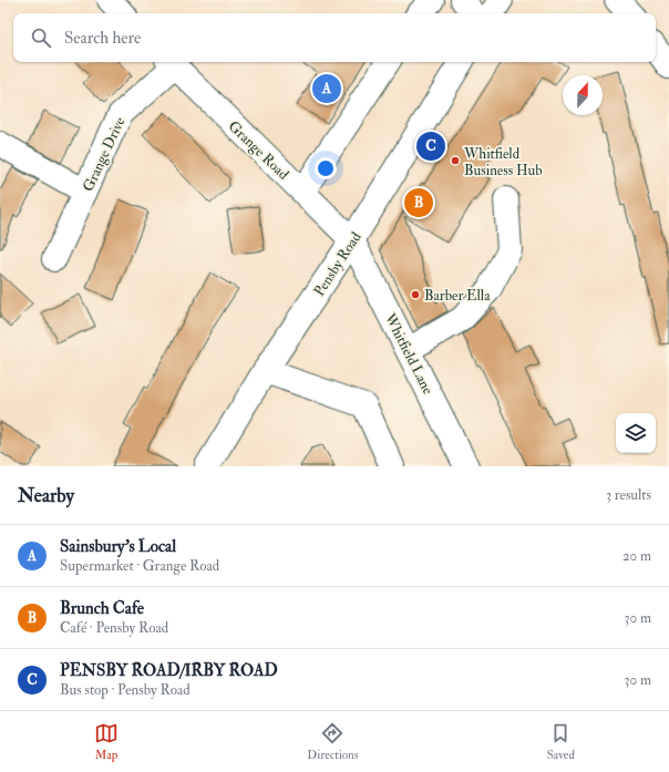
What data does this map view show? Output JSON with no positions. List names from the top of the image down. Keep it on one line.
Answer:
{"streets":{"street":["Grange Road","Grange Drive","Pensby Road","Whitfield Lane"]},"crossings":[["Grange Road","Grange Drive"],["Grange Road","Pensby Road"],["Grange Road","Whitfield Lane"],["Pensby Road","Whitfield Lane"]],"places":["Whitfield Business Hub","Barber Ella"],"north":"top","page":{"search":"Search here","pins":["A","C","B"],"heading":["Nearby","3 results"],"list":[{"mark":"A","name":"Sainsbury's Local","note":"Supermarket · Grange Road","value":"20 m"},{"mark":"B","name":"Brunch Cafe","note":"Café · Pensby Road","value":"30 m"},{"mark":"C","name":"PENSBY ROAD/IRBY ROAD","note":"Bus stop · Pensby Road","value":"30 m"}],"nav":["Map","Directions","Saved"]}}
